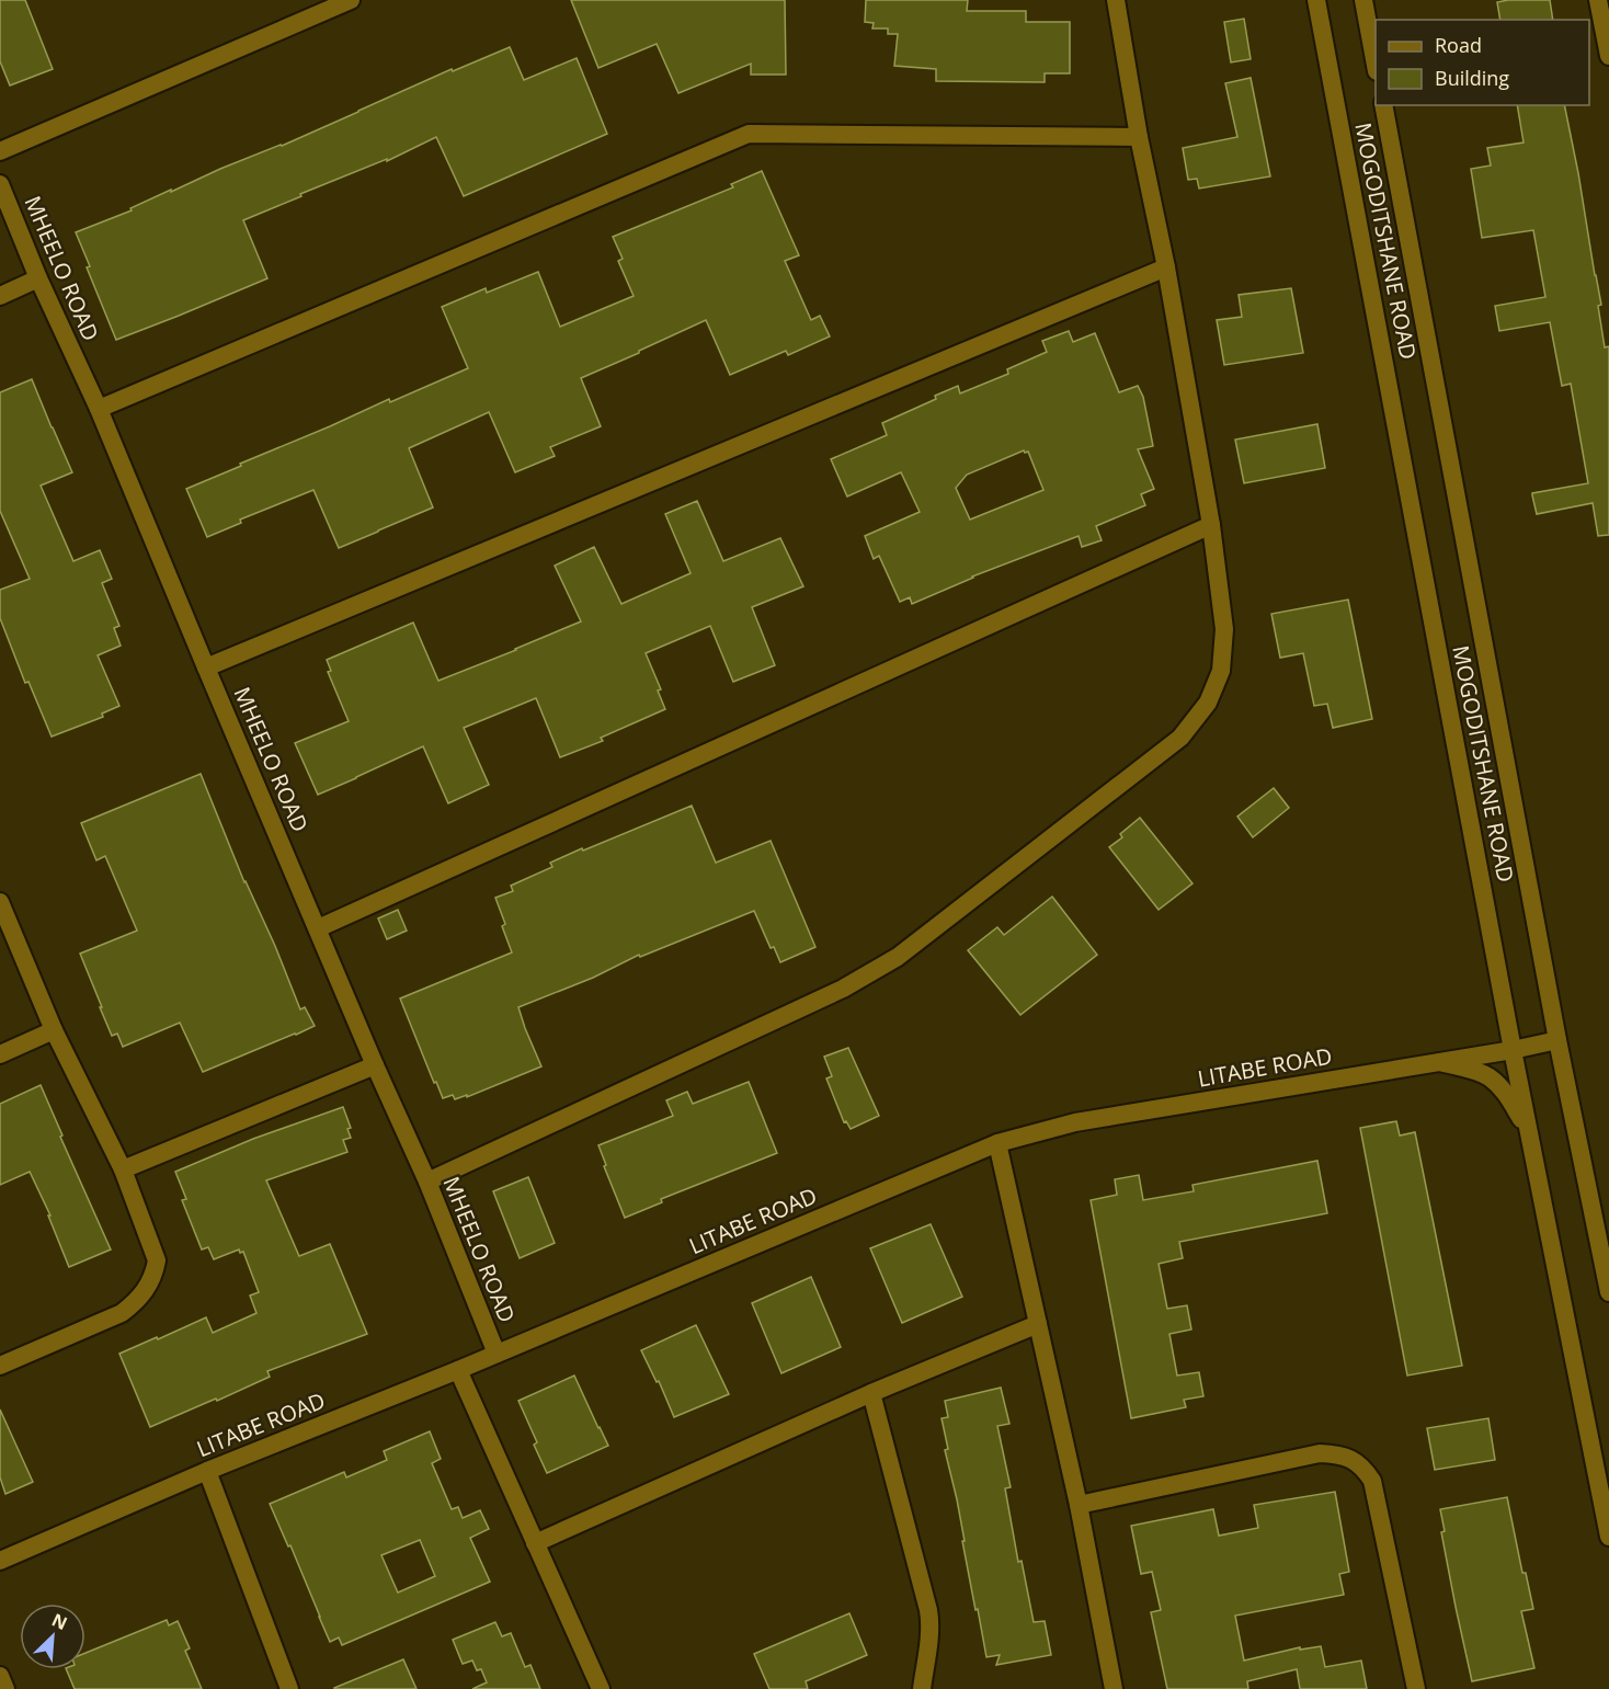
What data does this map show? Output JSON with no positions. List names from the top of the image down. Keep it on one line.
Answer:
{"streets":{"street":["MOGODITSHANE ROAD","MHEELO ROAD","LITABE ROAD"]},"crossings":[["MOGODITSHANE ROAD","LITABE ROAD"],["MHEELO ROAD","LITABE ROAD"]],"legend":["Road","Building"],"north":"top right"}
